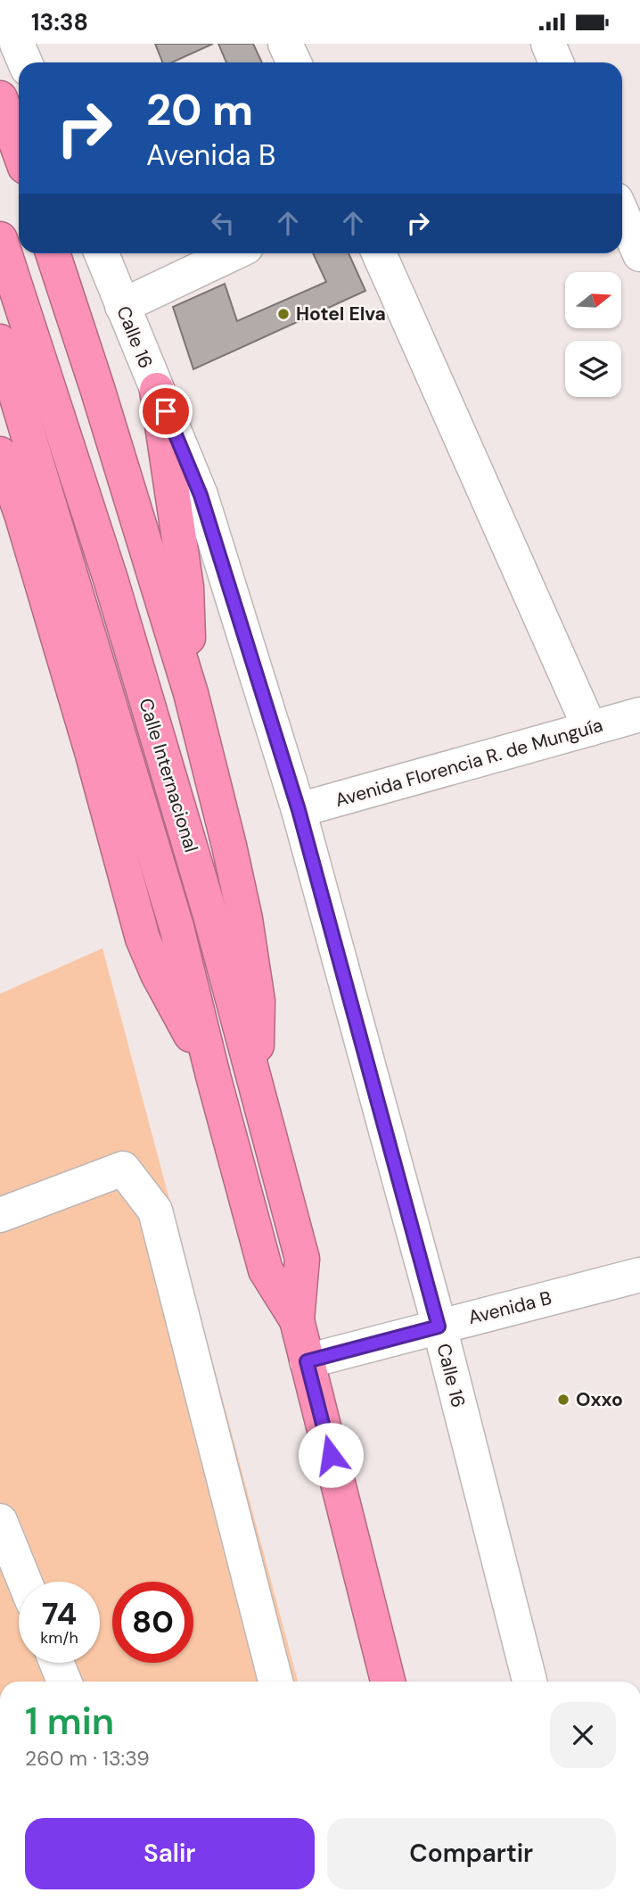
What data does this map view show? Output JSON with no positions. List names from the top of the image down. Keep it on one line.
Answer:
{"streets":{"highway":["Calle Internacional"],"street":["Calle 16","Avenida Florencia R. de Munguía","Avenida B"]},"crossings":[["Calle 16","Avenida Florencia R. de Munguía"],["Calle 16","Avenida B"],["Calle Internacional","Avenida B"]],"places":["Hotel Elva","Oxxo"],"north":"right","page":{"status":"13:38","turn":["20 m","Avenida B"],"speed":"74 km/h","limit":"80","heading":["1 min","260 m · 13:39"],"buttons":["Salir","Compartir"]}}
